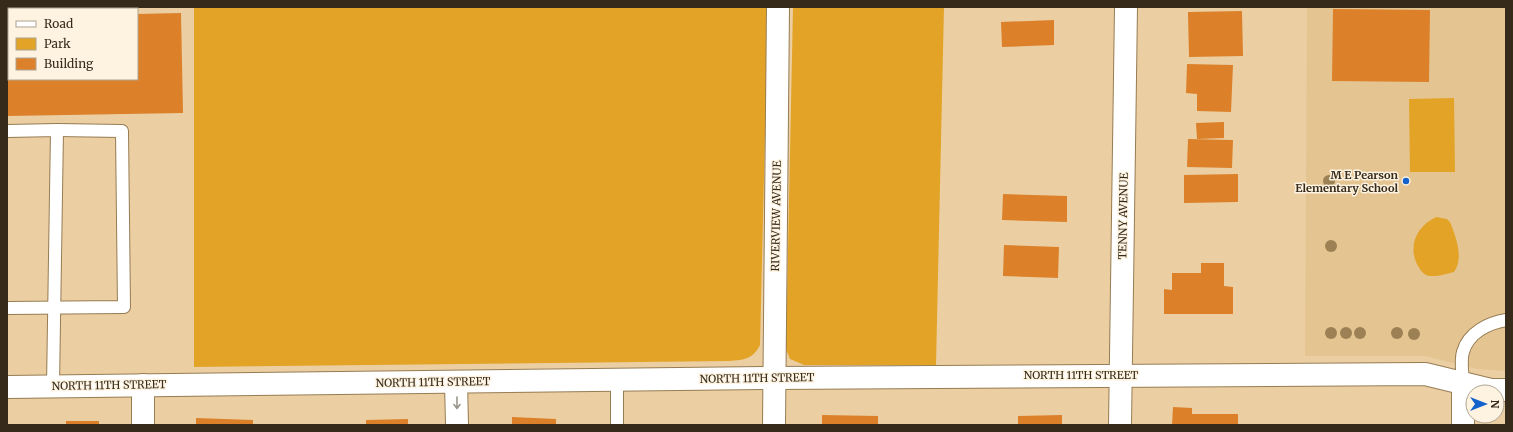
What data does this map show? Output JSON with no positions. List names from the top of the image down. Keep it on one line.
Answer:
{"streets":{"street":["RIVERVIEW AVENUE","TENNY AVENUE","NORTH 11TH STREET"]},"crossings":[["RIVERVIEW AVENUE","NORTH 11TH STREET"],["TENNY AVENUE","NORTH 11TH STREET"]],"places":["M E Pearson Elementary School"],"legend":["Road","Park","Building"],"north":"right"}
